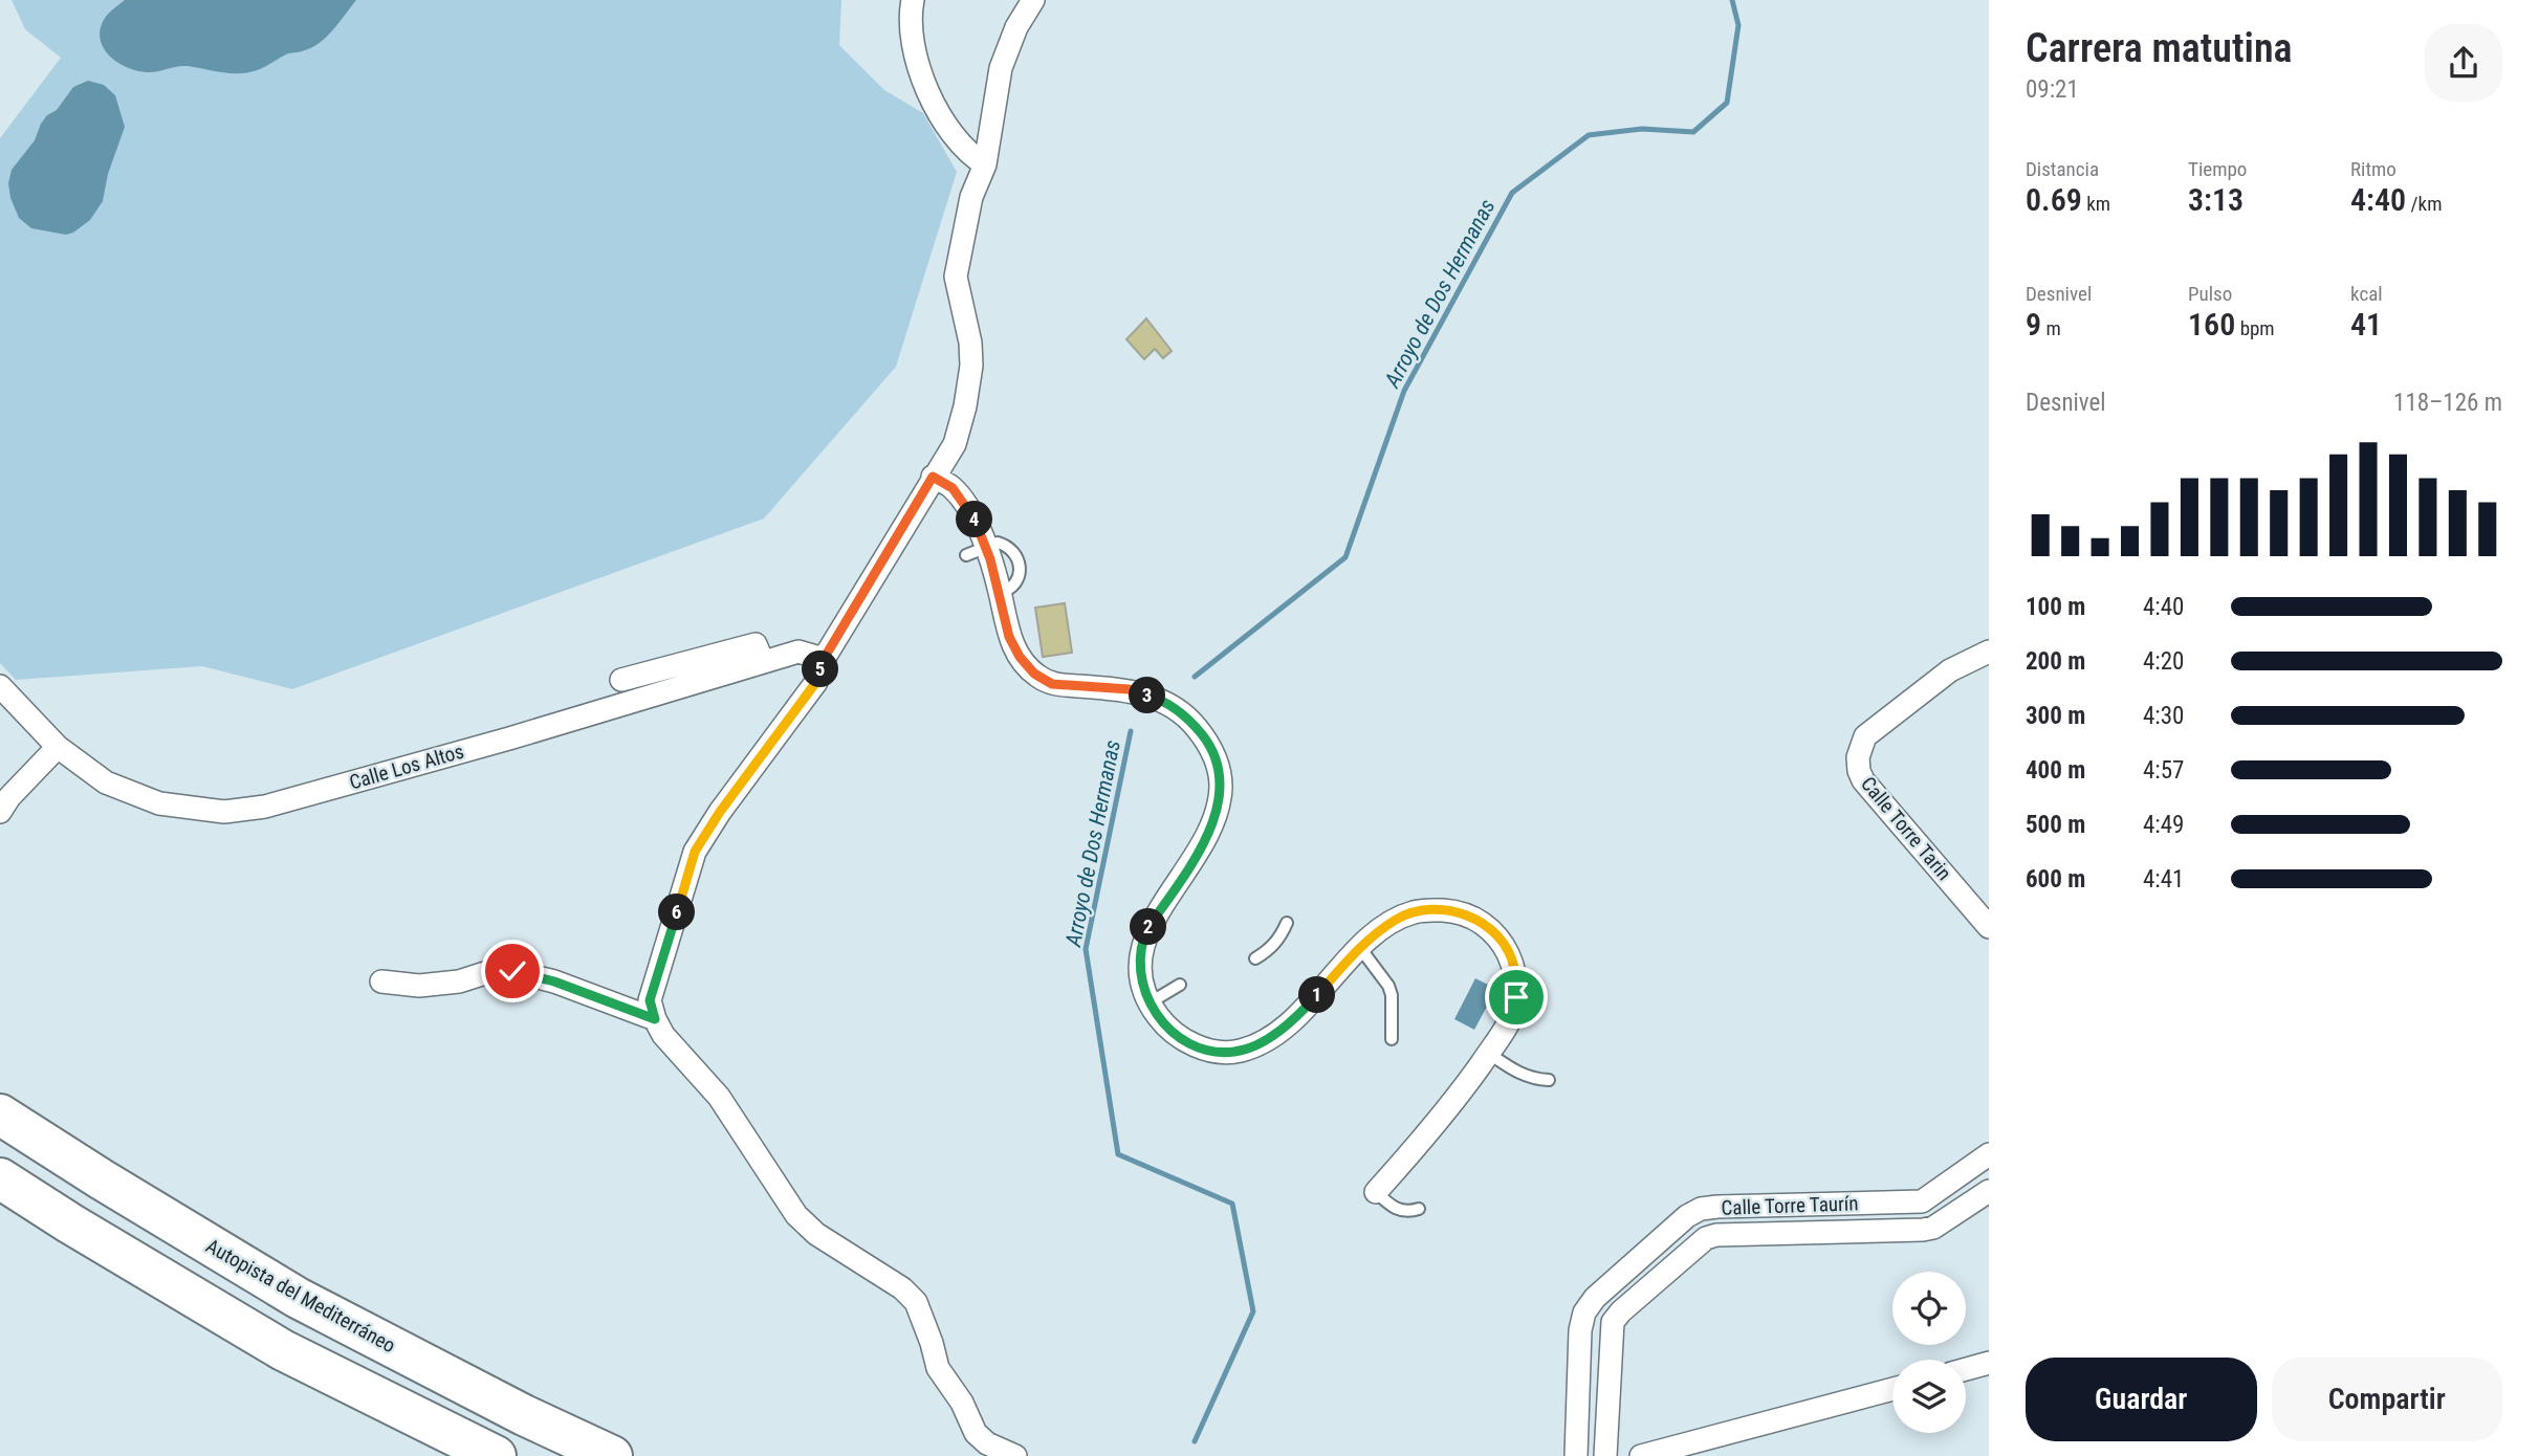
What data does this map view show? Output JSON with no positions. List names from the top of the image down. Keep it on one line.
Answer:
{"streets":{"highway":["Autopista del Mediterráneo"],"street":["Calle Los Altos","Calle Torre Tarin","Calle Torre Taurín"]},"water":["Arroyo de Dos Hermanas"],"page":{"heading":["Carrera matutina","09:21"],"stats":[["Distancia","0.69 km"],["Tiempo","3:13"],["Ritmo","4:40 /km"],["Desnivel","9 m"],["Pulso","160 bpm"],["kcal","41"]],"chart":["Desnivel","118–126 m"],"pins":["4","5","3","6","2","1"],"list":[{"name":"100 m","note":"4:40"},{"name":"200 m","note":"4:20"},{"name":"300 m","note":"4:30"},{"name":"400 m","note":"4:57"},{"name":"500 m","note":"4:49"},{"name":"600 m","note":"4:41"}],"buttons":["Guardar","Compartir"]}}
